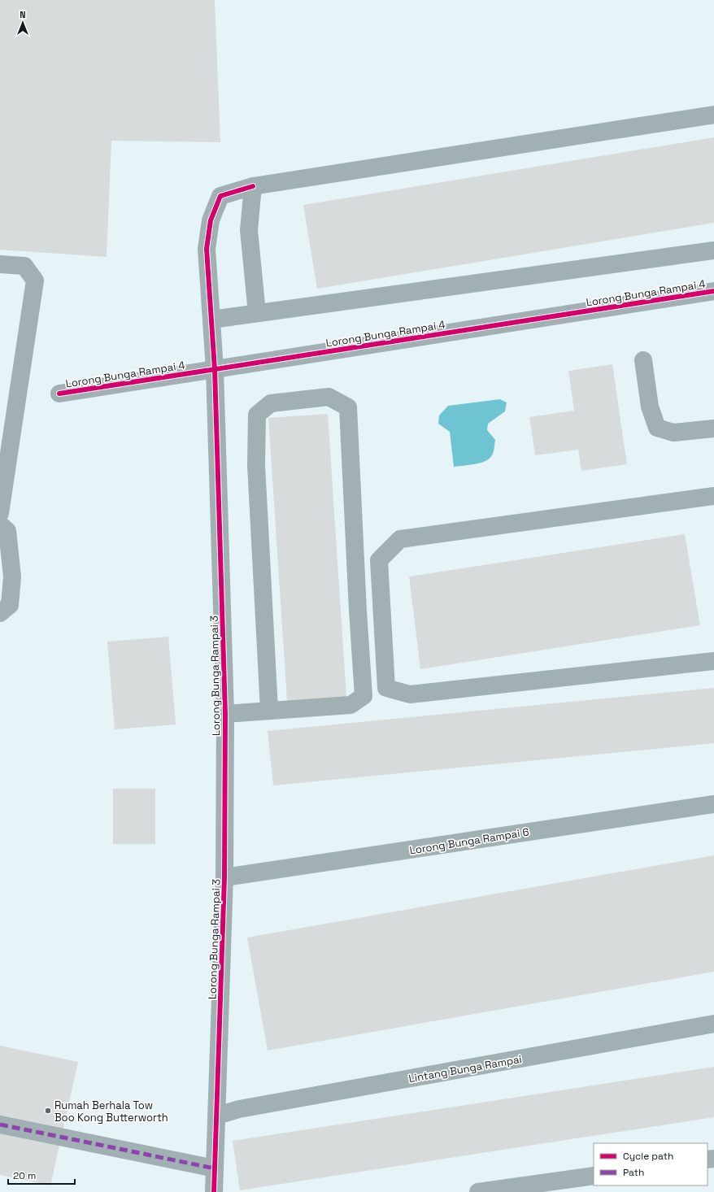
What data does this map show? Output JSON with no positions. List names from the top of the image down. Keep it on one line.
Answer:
{"streets":{"street":["Lorong Bunga Rampai 4","Lorong Bunga Rampai 3","Lorong Bunga Rampai 6","Lintang Bunga Rampai"]},"crossings":[["Lorong Bunga Rampai 4","Lorong Bunga Rampai 3"],["Lorong Bunga Rampai 3","Lorong Bunga Rampai 6"],["Lorong Bunga Rampai 3","Lintang Bunga Rampai"]],"places":["Rumah Berhala Tow Boo Kong Butterworth"],"legend":["Cycle path","Path"],"scale_bar":"20 m","north":"top"}
